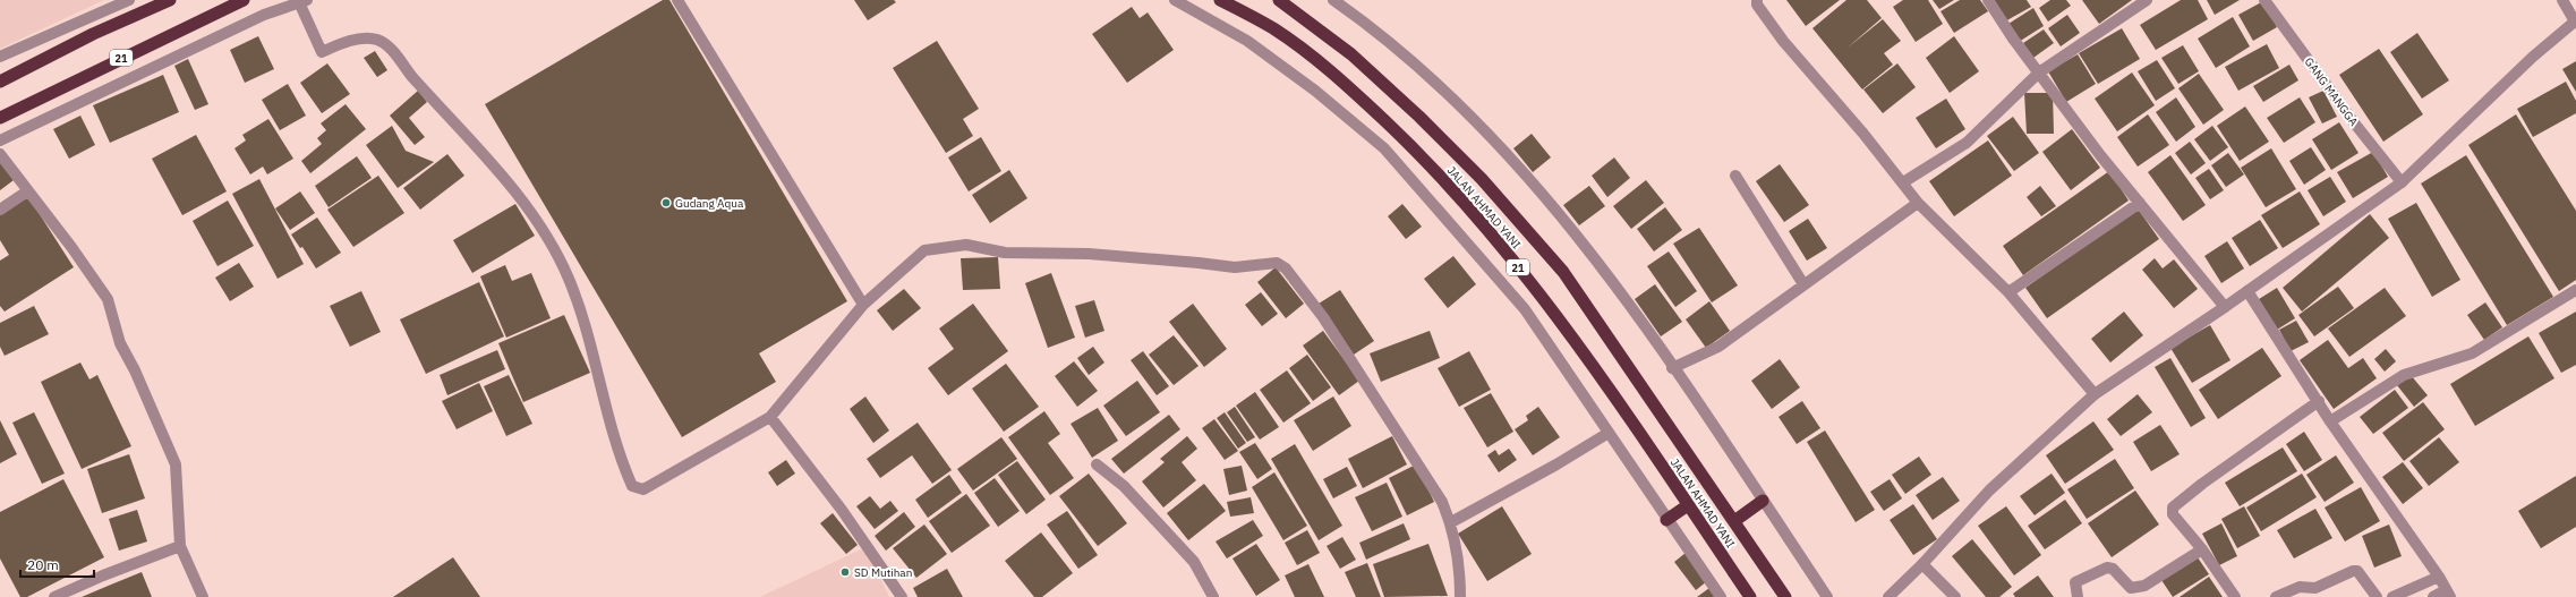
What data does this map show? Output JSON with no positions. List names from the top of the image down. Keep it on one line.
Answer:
{"streets":{"highway":["21","JALAN AHMAD YANI"],"street":["GANG MANGGA"]},"places":["Gudang Aqua","SD Mutihan"],"scale_bar":"20 m"}
